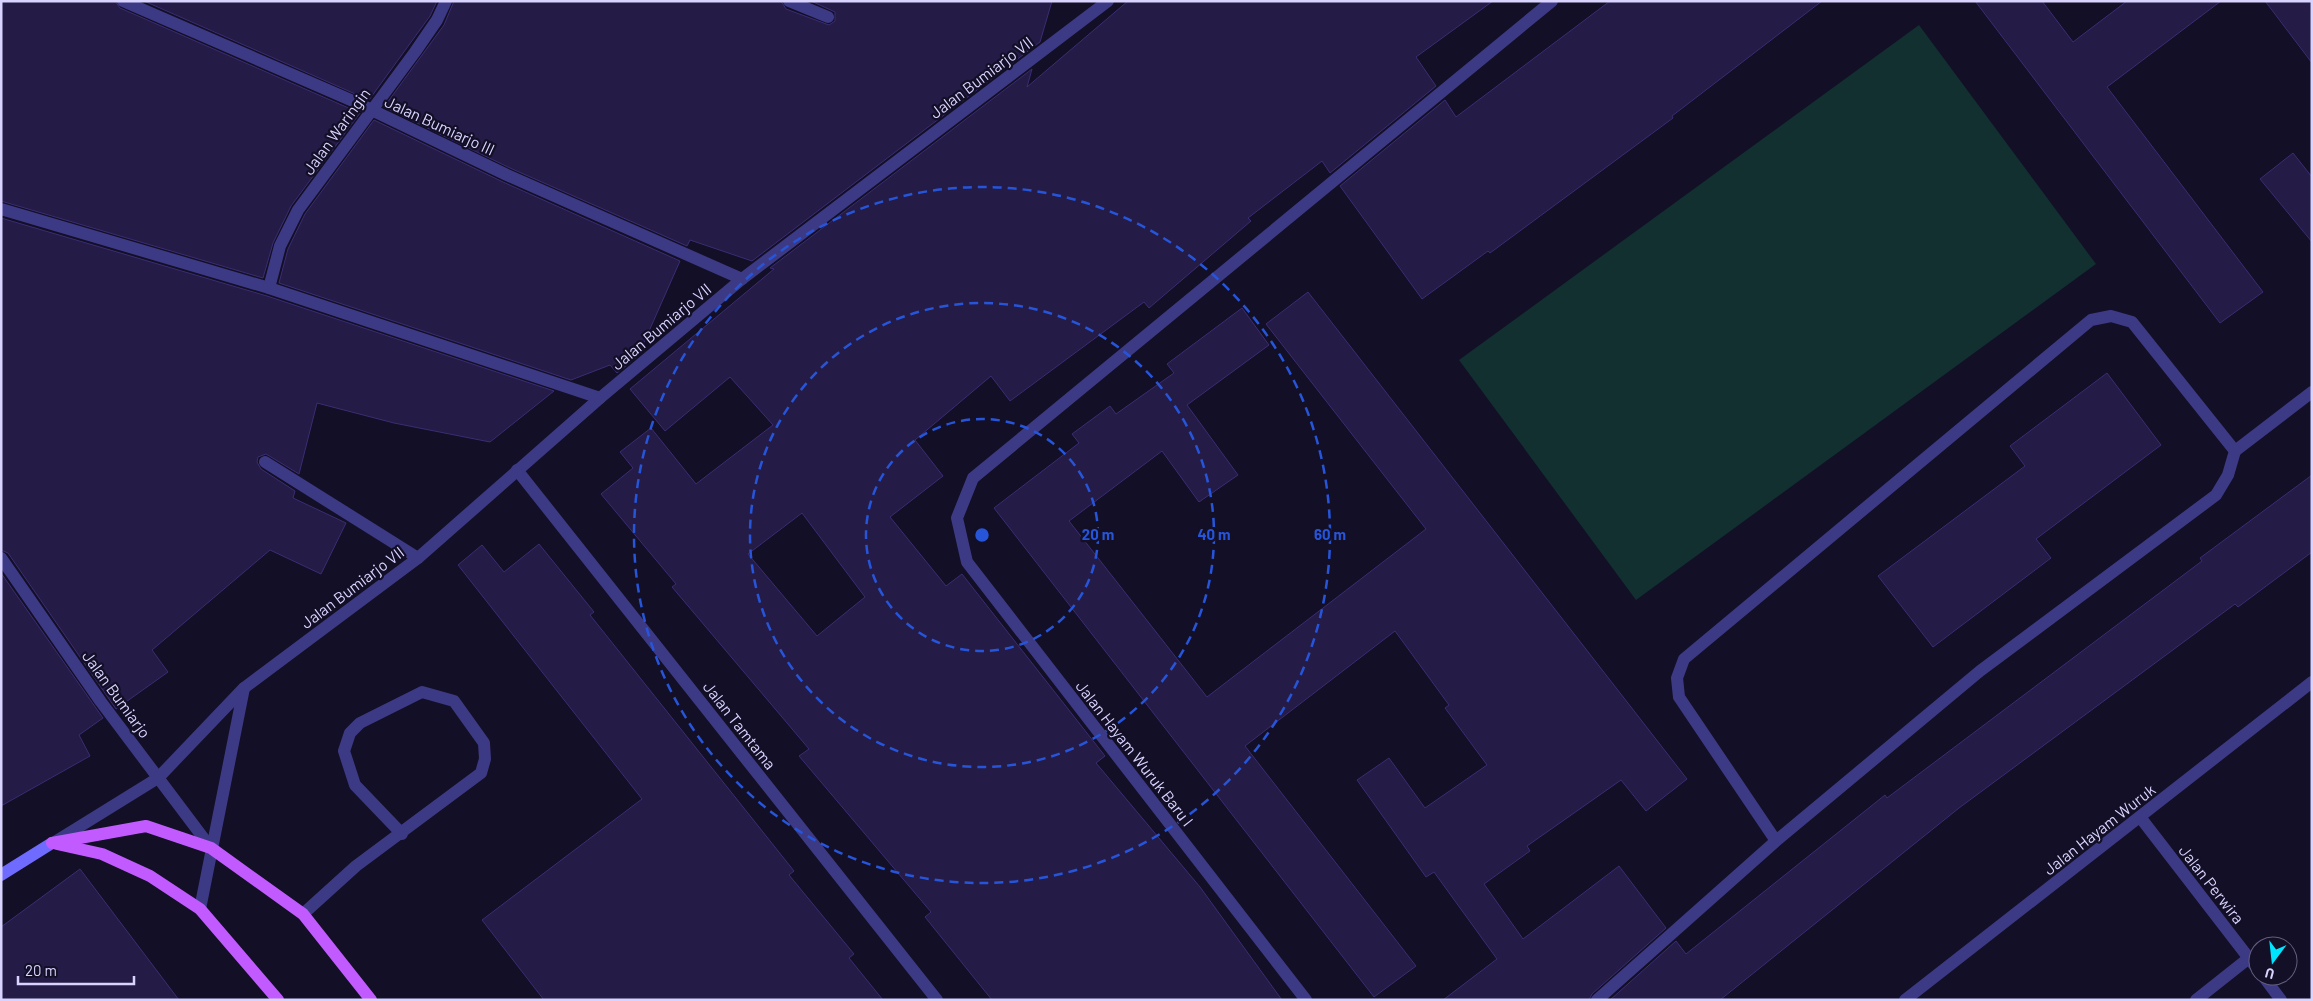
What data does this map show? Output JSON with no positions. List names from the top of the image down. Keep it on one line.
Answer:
{"streets":{"street":["Jalan Bumiarjo VII","Jalan Bumiarjo III","Jalan Waringin","Jalan Bumiarjo","Jalan Tamtama","Jalan Hayam Wuruk Baru I","Jalan Hayam Wuruk","Jalan Perwira"]},"crossings":[["Jalan Bumiarjo VII","Jalan Bumiarjo III"],["Jalan Bumiarjo VII","Jalan Bumiarjo"],["Jalan Bumiarjo VII","Jalan Tamtama"],["Jalan Bumiarjo III","Jalan Waringin"],["Jalan Hayam Wuruk","Jalan Perwira"]],"scale_bar":"20 m","north":"bottom","rings":["20 m","40 m","60 m"]}
